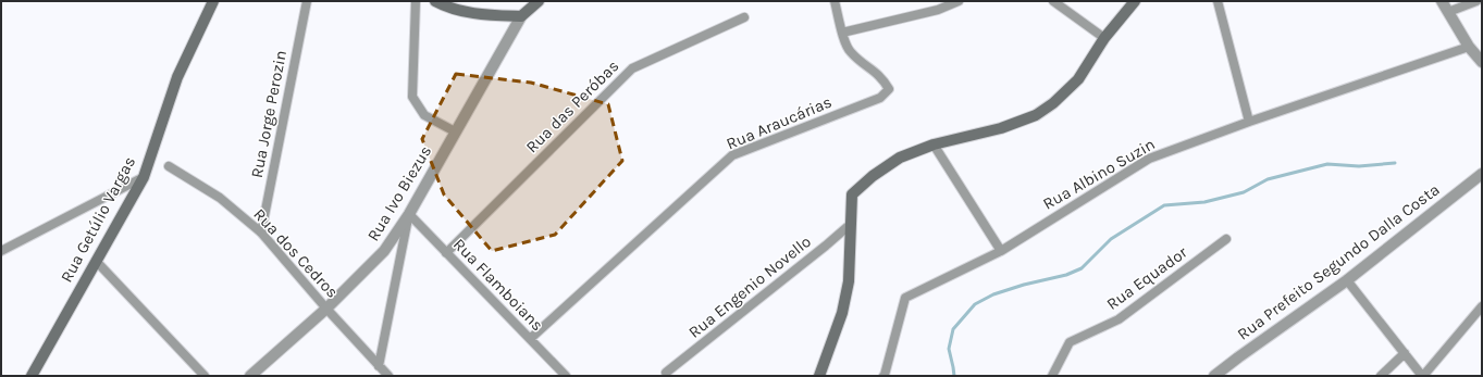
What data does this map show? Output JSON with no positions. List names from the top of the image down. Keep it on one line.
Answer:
{"streets":{"main road":["Rua Getúlio Vargas"],"street":["Rua das Peróbas","Rua Jorge Perozin","Rua Araucárias","Rua Albino Suzin","Rua Ivo Biezus","Rua dos Cedros","Rua Prefeito Segundo Dalla Costa","Rua Equador","Rua Flamboians","Rua Engenio Novello"]},"crossings":[["Rua das Peróbas","Rua Flamboians"],["Rua Jorge Perozin","Rua dos Cedros"],["Rua Araucárias","Rua Flamboians"],["Rua Ivo Biezus","Rua dos Cedros"],["Rua Ivo Biezus","Rua Flamboians"]]}
